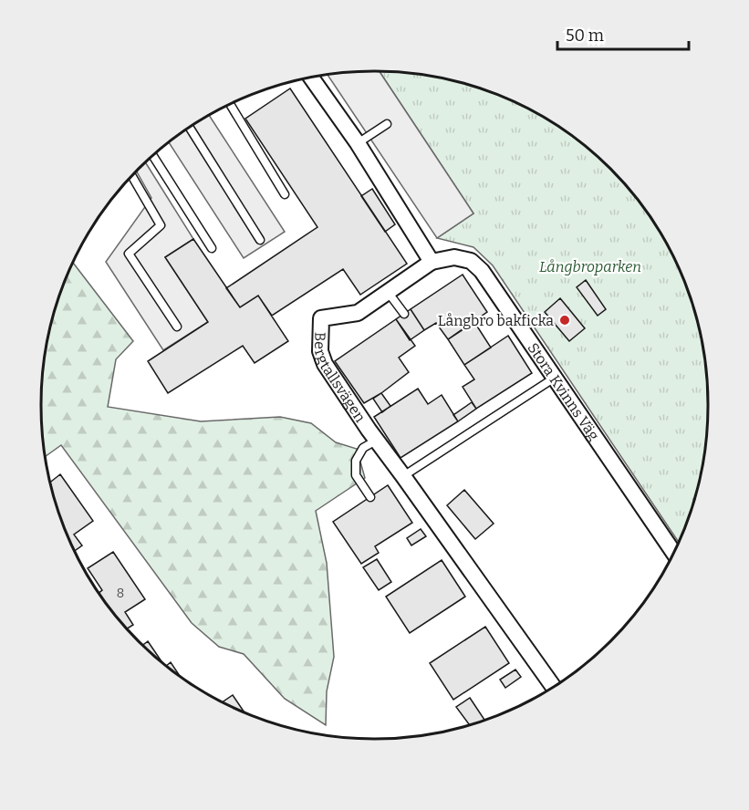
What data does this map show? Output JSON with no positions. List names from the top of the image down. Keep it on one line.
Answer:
{"streets":{"street":["Bergtallsvägen","Stora Kvinns Väg"]},"crossings":[["Bergtallsvägen","Stora Kvinns Väg"]],"parks":["Långbroparken"],"places":["Långbro bakficka"],"house_numbers":["8"],"scale_bar":"50 m"}
